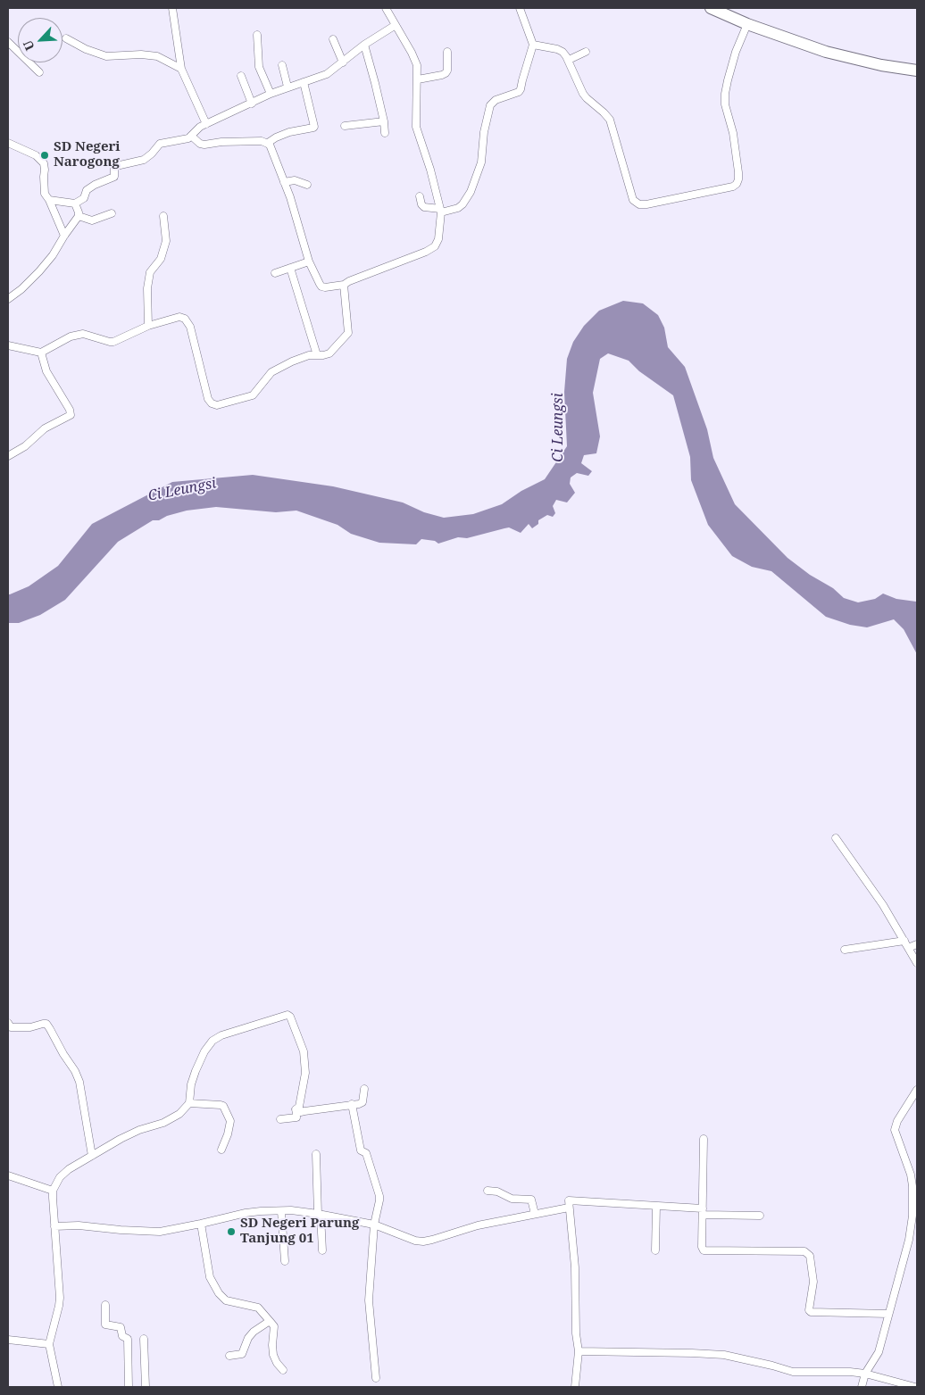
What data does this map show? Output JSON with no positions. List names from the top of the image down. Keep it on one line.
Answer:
{"water":["Ci Leungsi"],"places":["SD Negeri Narogong","SD Negeri Parung Tanjung 01"],"north":"bottom left"}
